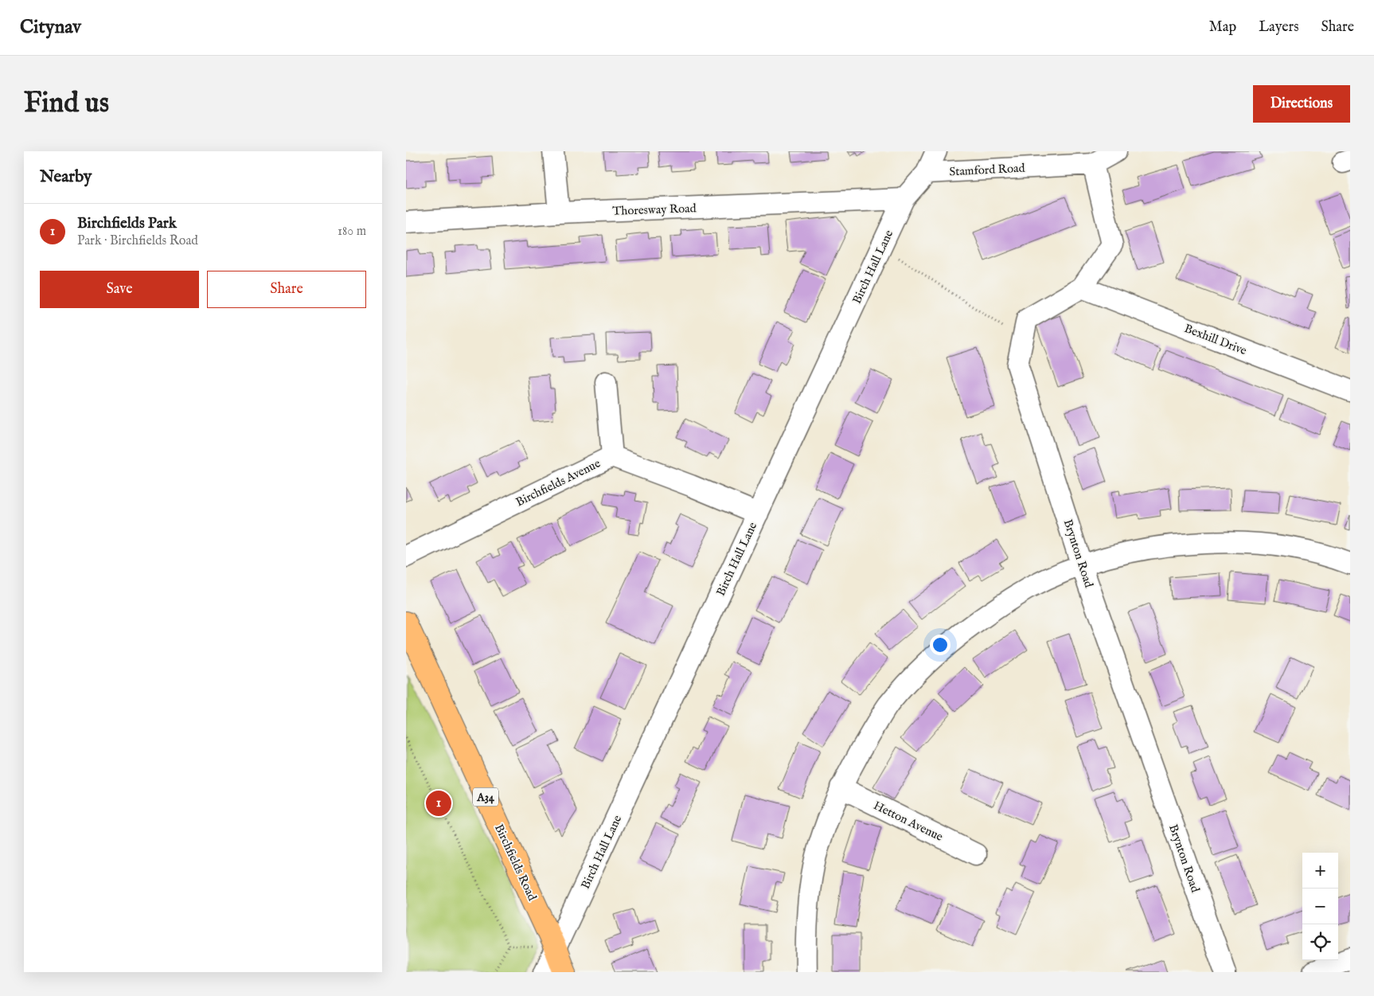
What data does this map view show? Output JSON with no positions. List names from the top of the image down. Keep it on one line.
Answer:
{"streets":{"highway":["A34","Birchfields Road"],"street":["Stamford Road","Thoresway Road","Birch Hall Lane","Bexhill Drive","Birchfields Avenue","Brynton Road","Hetton Avenue"]},"crossings":[["Stamford Road","Birch Hall Lane"],["Stamford Road","Brynton Road"],["Thoresway Road","Birch Hall Lane"],["Birch Hall Lane","Birchfields Avenue"],["Birch Hall Lane","Birchfields Road"],["Bexhill Drive","Brynton Road"]],"page":{"header":"Citynav","nav":["Map","Layers","Share"],"buttons":["Directions",["Save","Share"]],"title":"Find us","heading":"Nearby","list":[{"mark":"1","name":"Birchfields Park","note":"Park · Birchfields Road","value":"180 m"}],"pins":"1","map_buttons":["+","−"]}}
